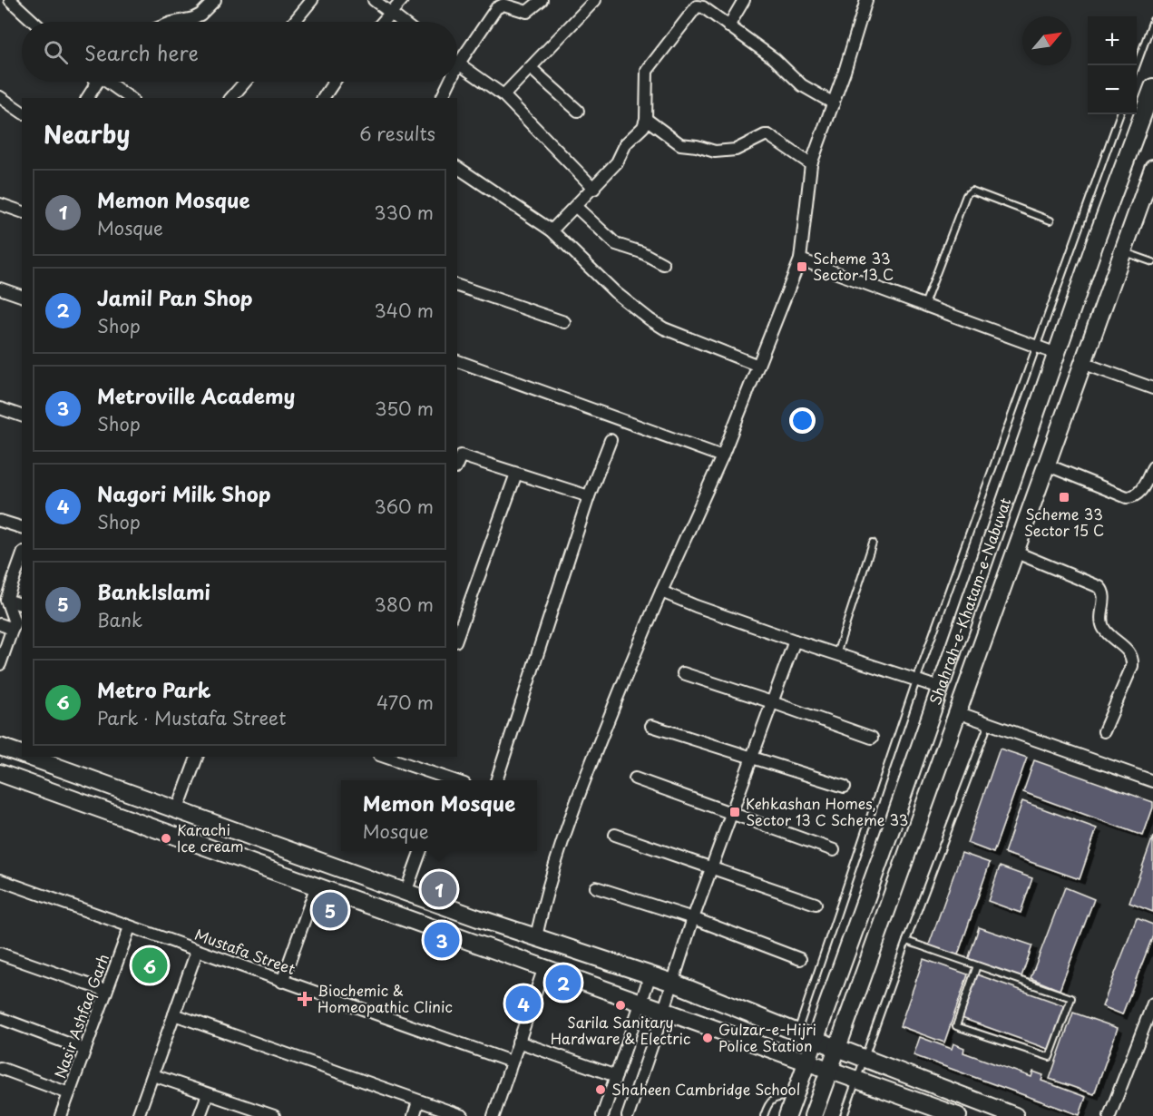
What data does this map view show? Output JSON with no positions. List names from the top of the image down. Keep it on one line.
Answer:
{"streets":{"street":["Shahrah-e-Khatam-e-Nabuvat","Mustafa Street","Nasir Ashfaq Garh"]},"crossings":[["Mustafa Street","Nasir Ashfaq Garh"]],"places":{"transit":["Scheme 33 Sector 13 C","Scheme 33 Sector 15 C","Kehkashan Homes, Sector 13 C Scheme 33"],"other":["Karachi Ice cream","Sarila Sanitary Hardware & Electric","Gulzar-e-Hijri Police Station","Shaheen Cambridge School"],"health":["Biochemic & Homeopathic Clinic"]},"north":"top right","page":{"map_buttons":["+","−"],"search":"Search here","heading":["Nearby","6 results"],"list":[{"mark":"1","name":"Memon Mosque","note":"Mosque","value":"330 m"},{"mark":"2","name":"Jamil Pan Shop","note":"Shop","value":"340 m"},{"mark":"3","name":"Metroville Academy","note":"Shop","value":"350 m"},{"mark":"4","name":"Nagori Milk Shop","note":"Shop","value":"360 m"},{"mark":"5","name":"BankIslami","note":"Bank","value":"380 m"},{"mark":"6","name":"Metro Park","note":"Park · Mustafa Street","value":"470 m"}],"popup":["Memon Mosque","Mosque"],"pins":["1","5","3","6","2","4"]}}
